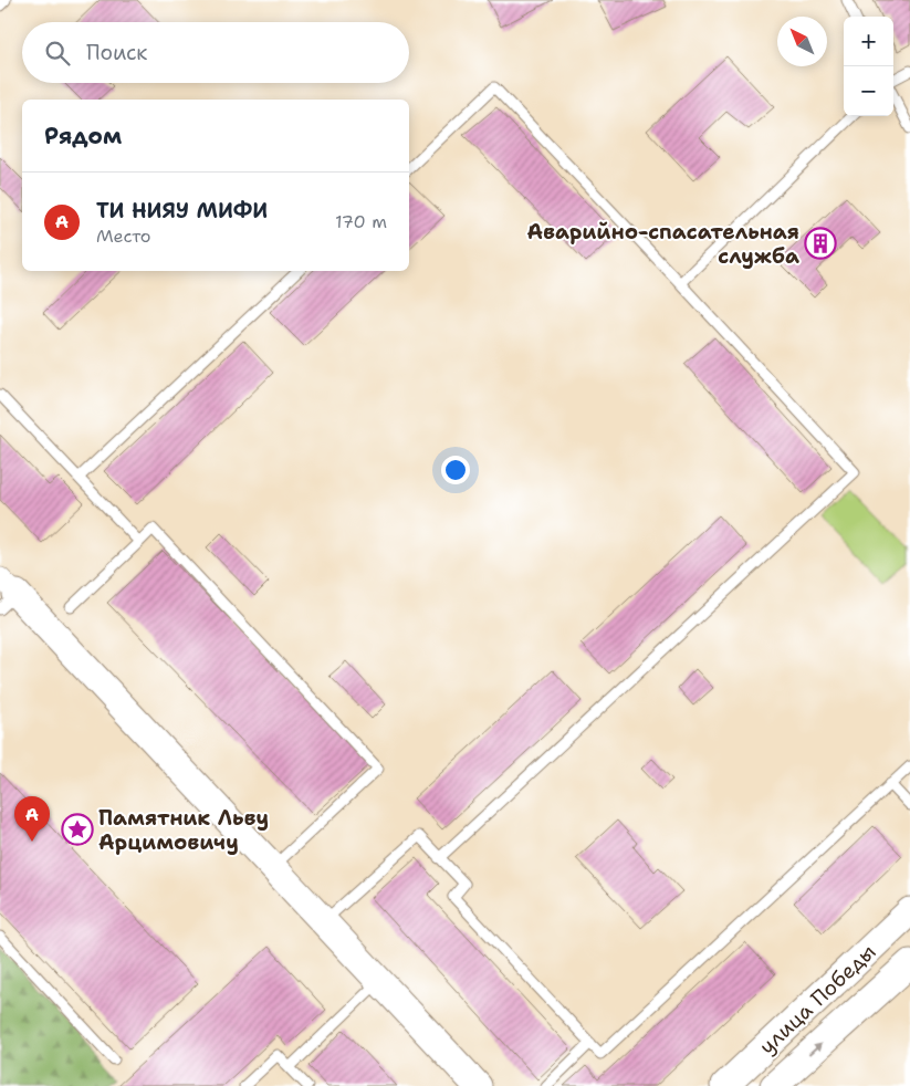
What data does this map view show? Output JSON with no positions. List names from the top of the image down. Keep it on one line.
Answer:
{"streets":{"street":["улица Победы"]},"places":{"building":["Аварийно-спасательная служба"],"place":["Памятник Льву Арцимовичу"]},"north":"top left","page":{"map_buttons":["+","−"],"search":"Поиск","heading":"Рядом","list":[{"mark":"A","name":"ТИ НИЯУ МИФИ","note":"Место","value":"170 m"}],"pins":"A"}}
